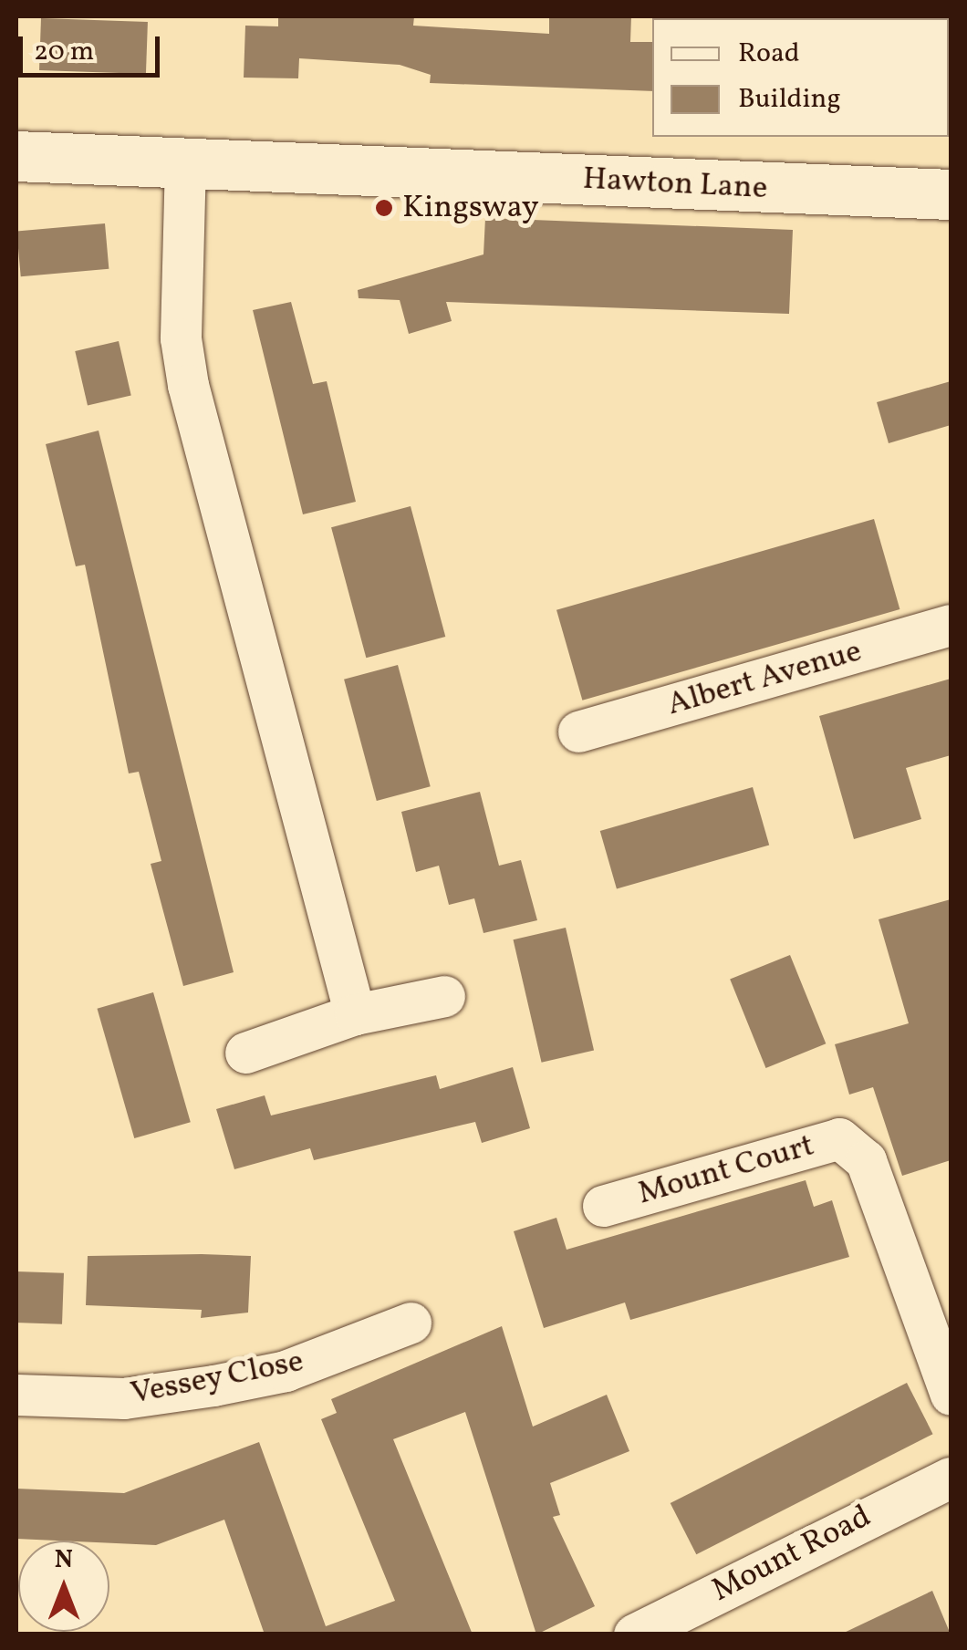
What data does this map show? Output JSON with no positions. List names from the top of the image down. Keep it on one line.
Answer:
{"streets":{"street":["Hawton Lane","Albert Avenue","Mount Court","Vessey Close","Mount Road"]},"places":["Kingsway"],"legend":["Road","Building"],"scale_bar":"20 m","north":"top"}
